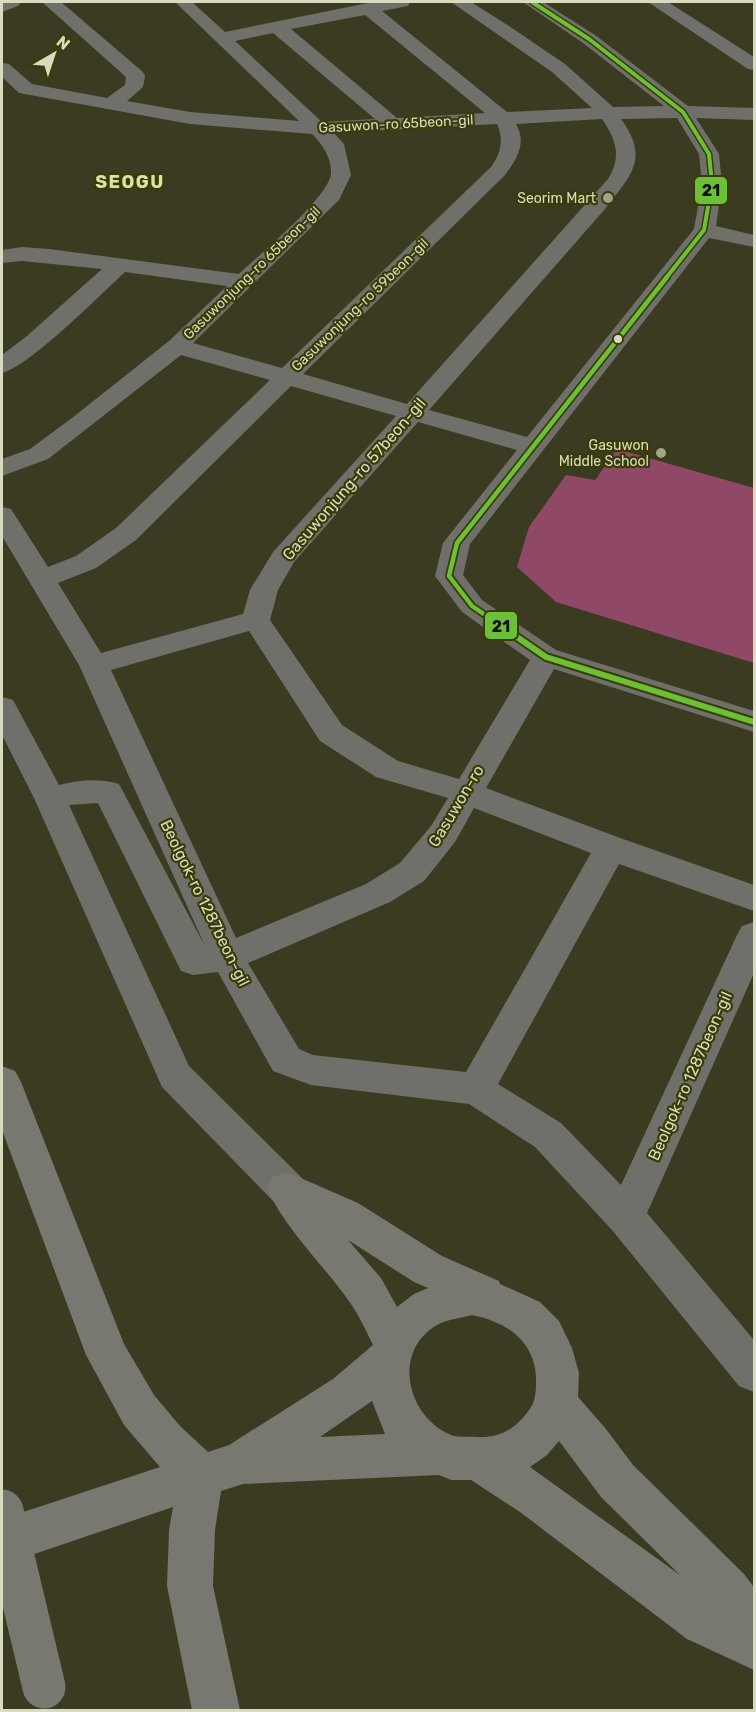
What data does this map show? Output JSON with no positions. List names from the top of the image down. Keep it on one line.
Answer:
{"streets":{"street":["Gasuwon-ro 65beon-gil","Gasuwonjung-ro 65beon-gil","Gasuwonjung-ro 59beon-gil","Gasuwonjung-ro 57beon-gil","Gasuwon-ro","Beolgok-ro 1287beon-gil"]},"crossings":[["Gasuwon-ro 65beon-gil","Gasuwonjung-ro 65beon-gil"],["Gasuwon-ro 65beon-gil","Gasuwonjung-ro 59beon-gil"],["Gasuwon-ro 65beon-gil","Gasuwonjung-ro 57beon-gil"],["Gasuwonjung-ro 59beon-gil","Beolgok-ro 1287beon-gil"],["Gasuwon-ro","Beolgok-ro 1287beon-gil"]],"districts":["SEOGU"],"places":["Seorim Mart","Gasuwon Middle School"],"lines":["transit line 21"],"north":"top right"}
